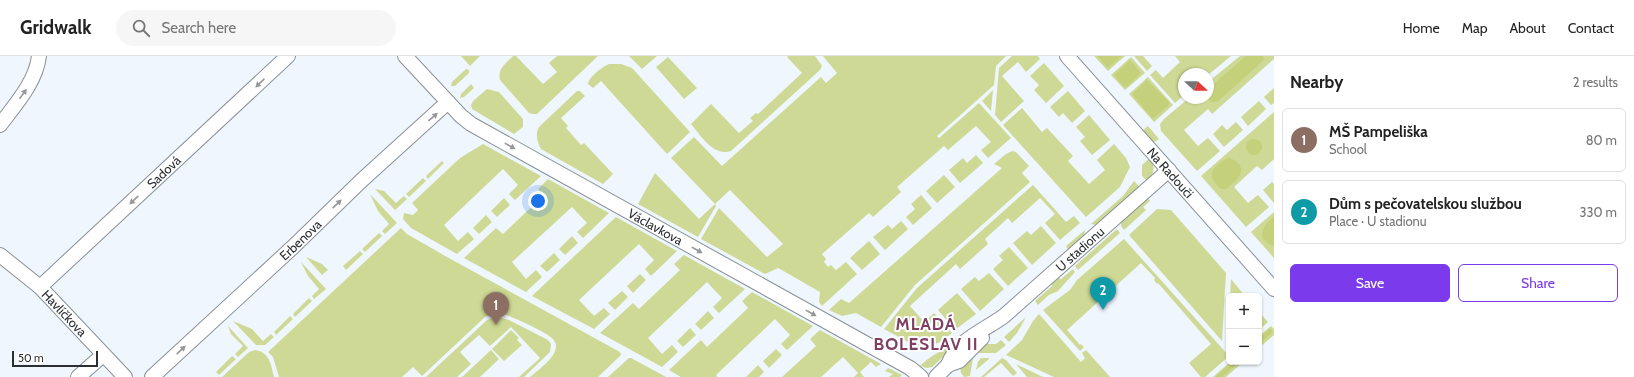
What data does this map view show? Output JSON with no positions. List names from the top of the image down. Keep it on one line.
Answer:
{"streets":{"street":["Sadová","Na Radouči","Václavkova","Erbenova","U stadionu","Havlíčkova"]},"crossings":[["Sadová","Havlíčkova"],["Na Radouči","U stadionu"],["Václavkova","Erbenova"]],"one_way":["Sadová","Václavkova","Erbenova"],"districts":["MLADÁ BOLESLAV II"],"scale_bar":"50 m","north":"right","page":{"header":"Gridwalk","search":"Search here","nav":["Home","Map","About","Contact"],"heading":["Nearby","2 results"],"list":[{"mark":"1","name":"MŠ Pampeliška","note":"School","value":"80 m"},{"mark":"2","name":"Dům s pečovatelskou službou","note":"Place · U stadionu","value":"330 m"}],"buttons":["Save","Share"],"pins":["2","1"],"map_buttons":["+","−"],"scale":"50 m"}}
